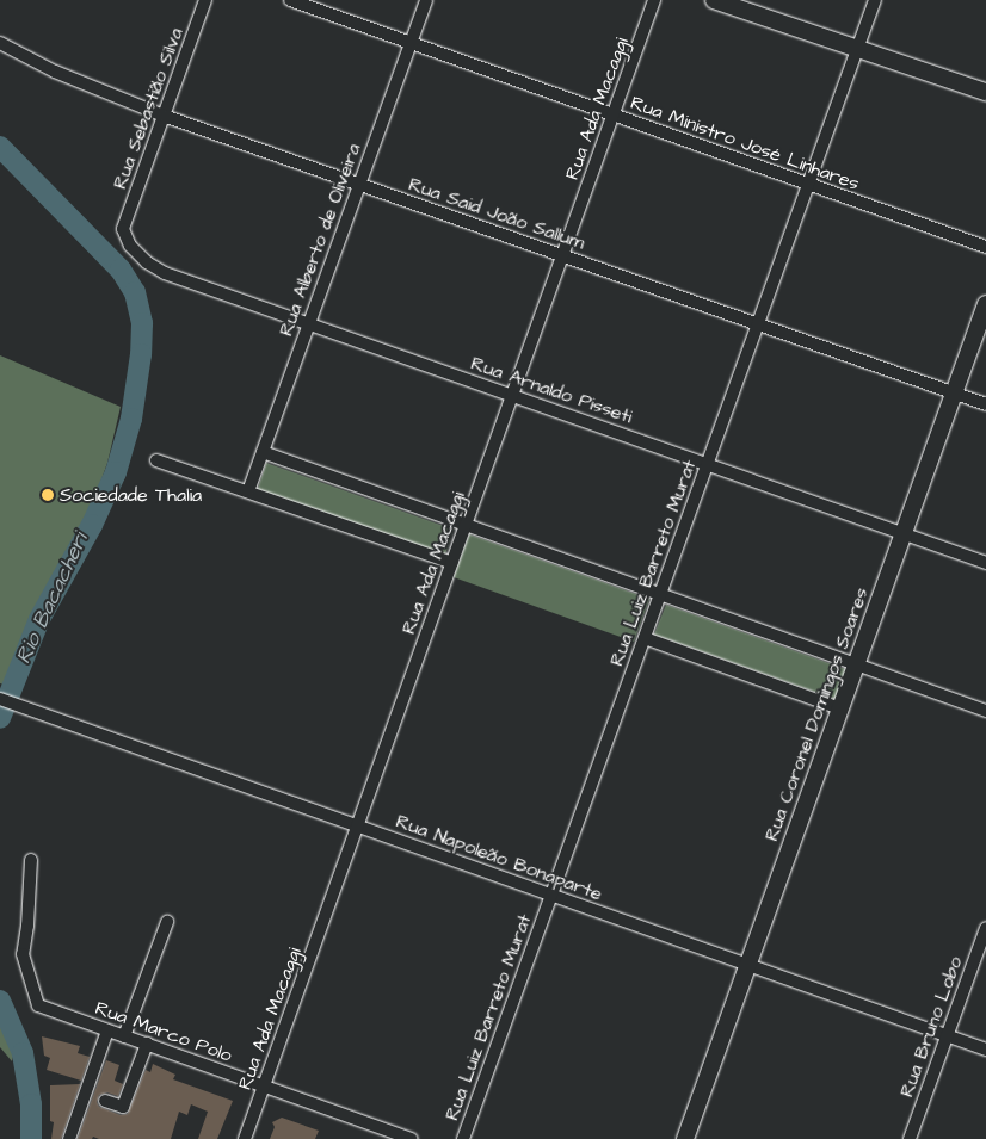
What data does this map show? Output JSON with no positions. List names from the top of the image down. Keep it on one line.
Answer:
{"streets":{"street":["Rua Sebastião Silva","Rua Ada Macaggi","Rua Ministro José Linhares","Rua Said João Sallum","Rua Alberto de Oliveira","Rua Arnaldo Pisseti","Rua Luiz Barreto Murat","Rua Coronel Domingos Soares","Rua Napoleão Bonaparte","Rua Bruno Lobo","Rua Marco Polo"]},"crossings":[["Rua Sebastião Silva","Rua Said João Sallum"],["Rua Sebastião Silva","Rua Arnaldo Pisseti"],["Rua Ada Macaggi","Rua Ministro José Linhares"],["Rua Ada Macaggi","Rua Said João Sallum"],["Rua Ada Macaggi","Rua Arnaldo Pisseti"],["Rua Ada Macaggi","Rua Napoleão Bonaparte"],["Rua Ada Macaggi","Rua Marco Polo"],["Rua Ministro José Linhares","Rua Alberto de Oliveira"],["Rua Ministro José Linhares","Rua Luiz Barreto Murat"],["Rua Said João Sallum","Rua Alberto de Oliveira"],["Rua Said João Sallum","Rua Luiz Barreto Murat"],["Rua Said João Sallum","Rua Coronel Domingos Soares"],["Rua Alberto de Oliveira","Rua Arnaldo Pisseti"],["Rua Arnaldo Pisseti","Rua Luiz Barreto Murat"],["Rua Arnaldo Pisseti","Rua Coronel Domingos Soares"],["Rua Luiz Barreto Murat","Rua Napoleão Bonaparte"],["Rua Coronel Domingos Soares","Rua Napoleão Bonaparte"],["Rua Napoleão Bonaparte","Rua Bruno Lobo"]],"water":["Rio Bacacheri"],"places":["Sociedade Thalia"]}
